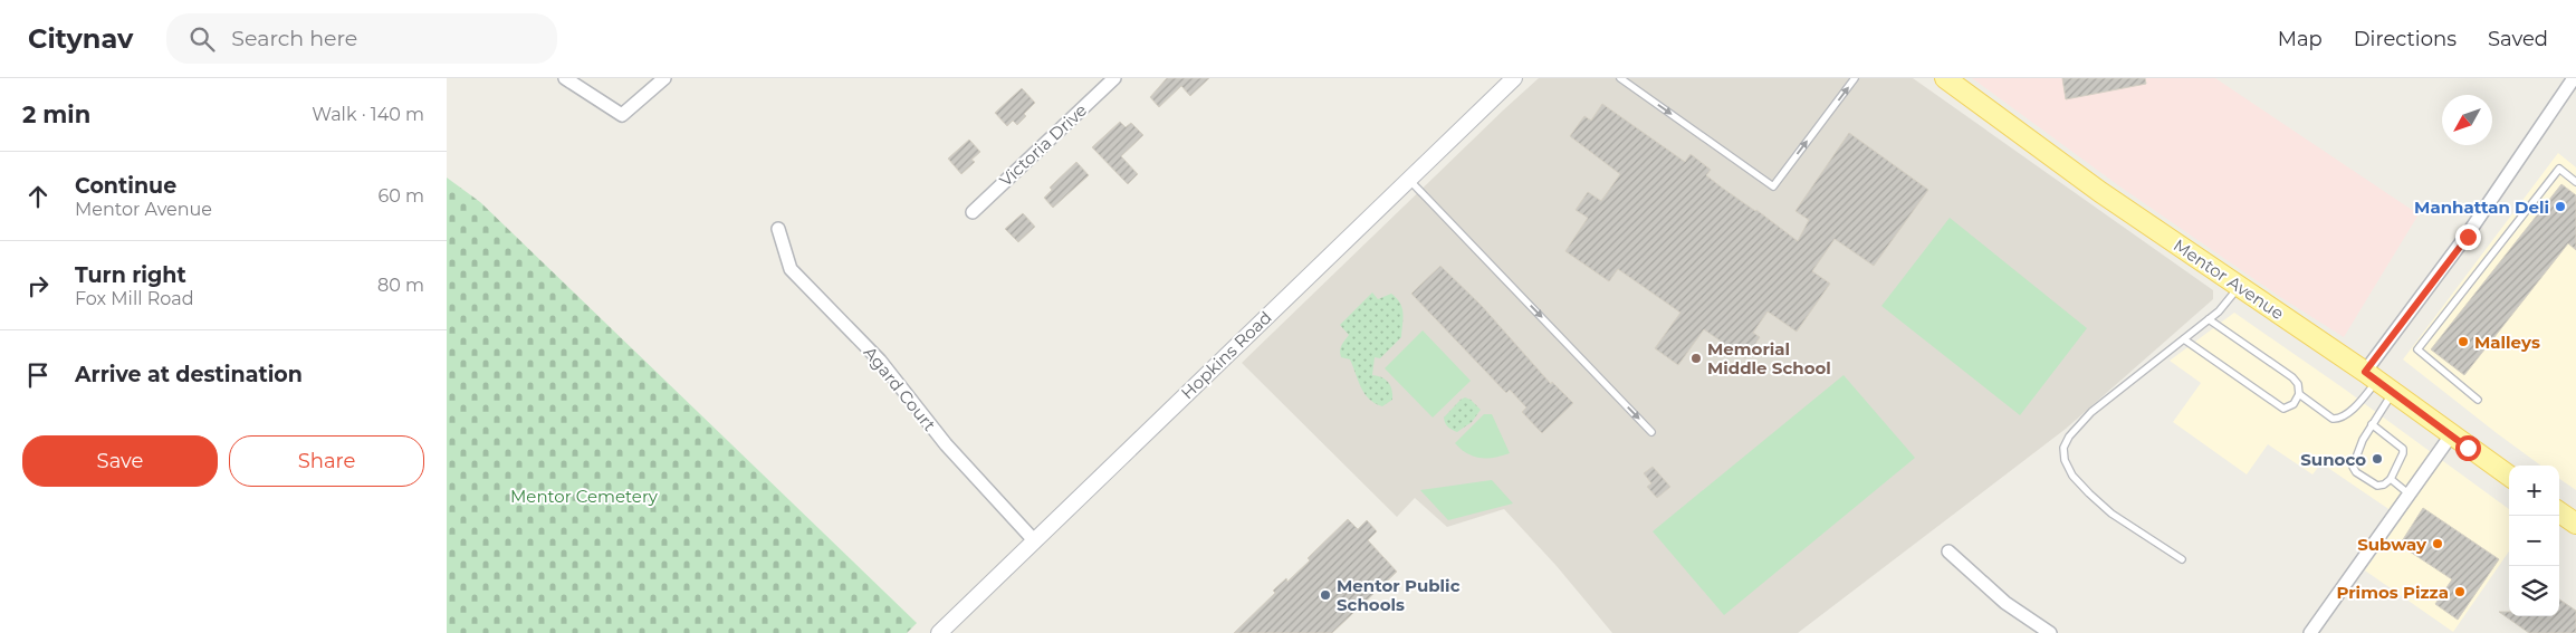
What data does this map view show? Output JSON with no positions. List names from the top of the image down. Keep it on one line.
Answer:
{"streets":{"main road":["Mentor Avenue"],"street":["Victoria Drive","Hopkins Road","Agard Court"]},"crossings":[["Hopkins Road","Agard Court"]],"parks":["Mentor Cemetery"],"places":["Manhattan Deli","Malleys","Memorial Middle School","Sunoco","Subway","Primos Pizza","Mentor Public Schools"],"north":"bottom left","page":{"header":"Citynav","search":"Search here","nav":["Map","Directions","Saved"],"heading":["2 min","Walk · 140 m"],"list":[["Continue","Mentor Avenue","60 m"],["Turn right","Fox Mill Road","80 m"],"Arrive at destination"],"buttons":["Save","Share"],"map_buttons":["+","−"]}}
